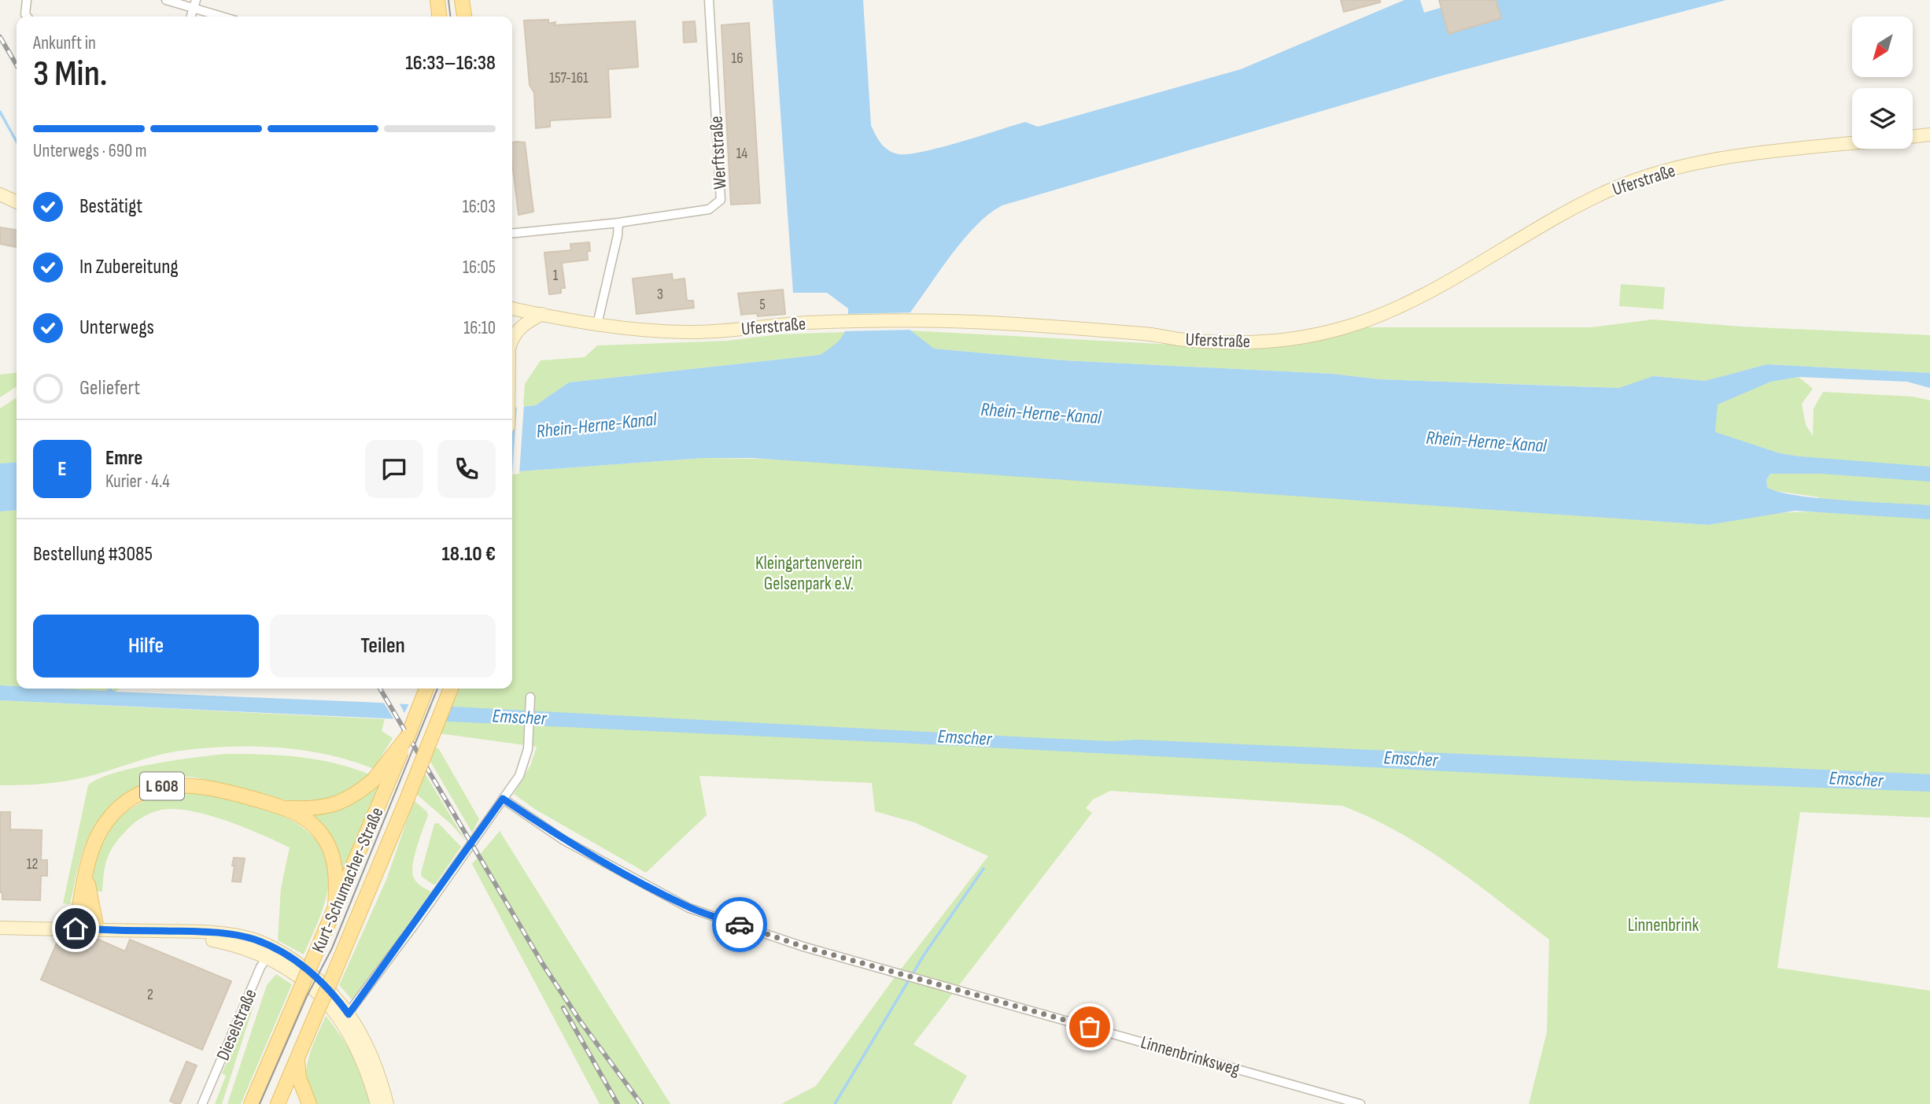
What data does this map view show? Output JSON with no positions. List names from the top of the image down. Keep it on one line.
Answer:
{"streets":{"main road":["Uferstraße","L 608","Kurt-Schumacher-Straße"],"street":["Werftstraße","Dieselstraße","Linnenbrinksweg"]},"crossings":[["L 608","Kurt-Schumacher-Straße"]],"water":["Rhein-Herne-Kanal","Emscher"],"parks":["Kleingartenverein Gelsenpark e.V.","Linnenbrink"],"house_numbers":["16","157-161","14","1","3","5","12","2"],"north":"bottom left","page":{"heading":["3 Min.","Ankunft in","16:33–16:38"],"panel":["Emre","Kurier · 4.4","Bestellung #3085","18.10 €"],"bar":"Unterwegs · 690 m","list":[["Bestätigt","16:03"],["In Zubereitung","16:05"],["Unterwegs","16:10"],"Geliefert"],"round":"E","buttons":["Hilfe","Teilen"]}}
